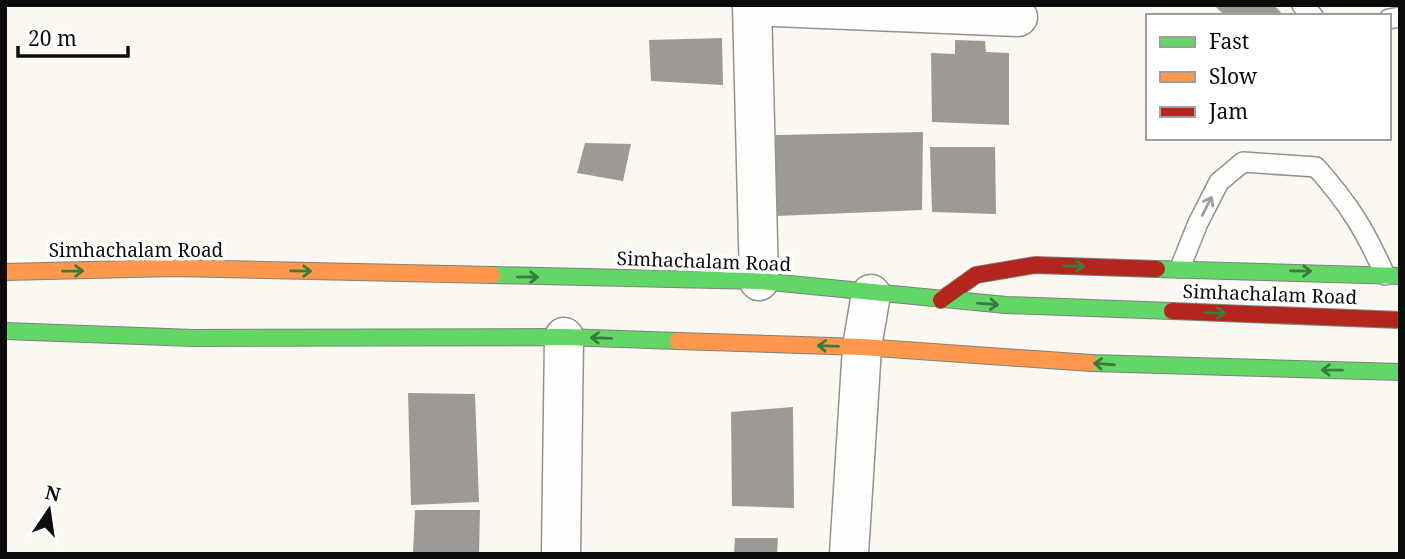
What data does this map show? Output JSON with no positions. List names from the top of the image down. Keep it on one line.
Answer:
{"streets":{"main road":["Simhachalam Road"]},"legend":["Fast","Slow","Jam"],"scale_bar":"20 m","north":"top"}
